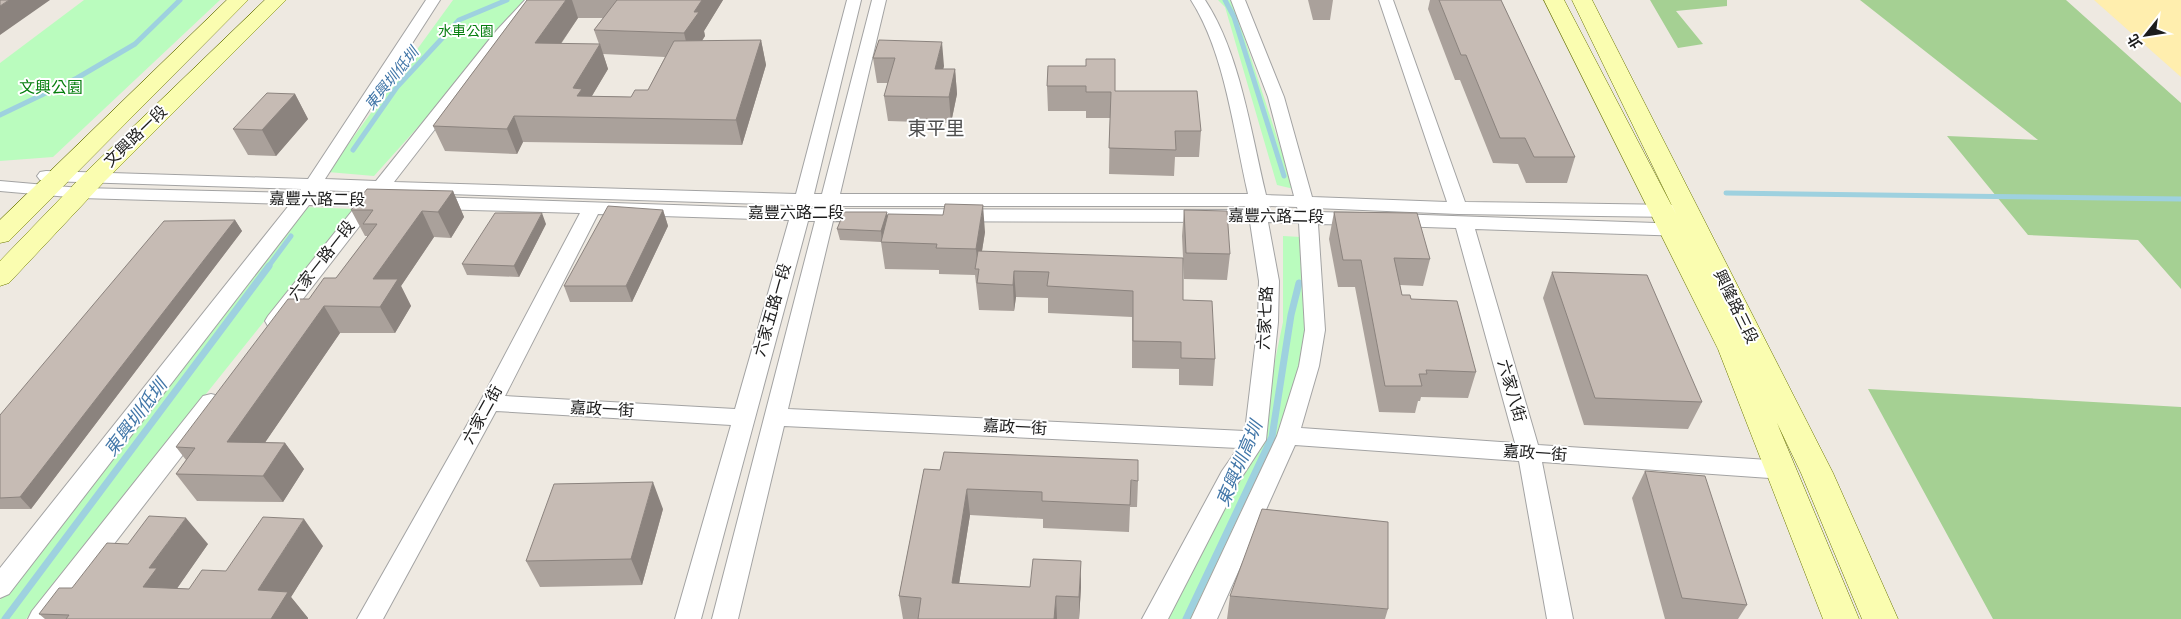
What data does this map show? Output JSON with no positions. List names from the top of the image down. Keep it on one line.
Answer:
{"streets":{"street":["文興路一段","嘉豐六路二段","六家一路一段","興隆路三段","六家五路一段","六家七路","六家八街","嘉政一街","六家二街"]},"crossings":[["文興路一段","嘉豐六路二段"],["嘉豐六路二段","六家一路一段"],["嘉豐六路二段","興隆路三段"],["嘉豐六路二段","六家五路一段"],["嘉豐六路二段","六家七路"],["嘉豐六路二段","六家八街"],["嘉豐六路二段","六家二街"],["興隆路三段","嘉政一街"],["六家五路一段","嘉政一街"],["六家七路","嘉政一街"],["六家八街","嘉政一街"],["嘉政一街","六家二街"]],"districts":["東平里"],"water":["東興圳低圳","東興圳高圳"],"parks":["水車公園","文興公園"],"north":"bottom left"}
